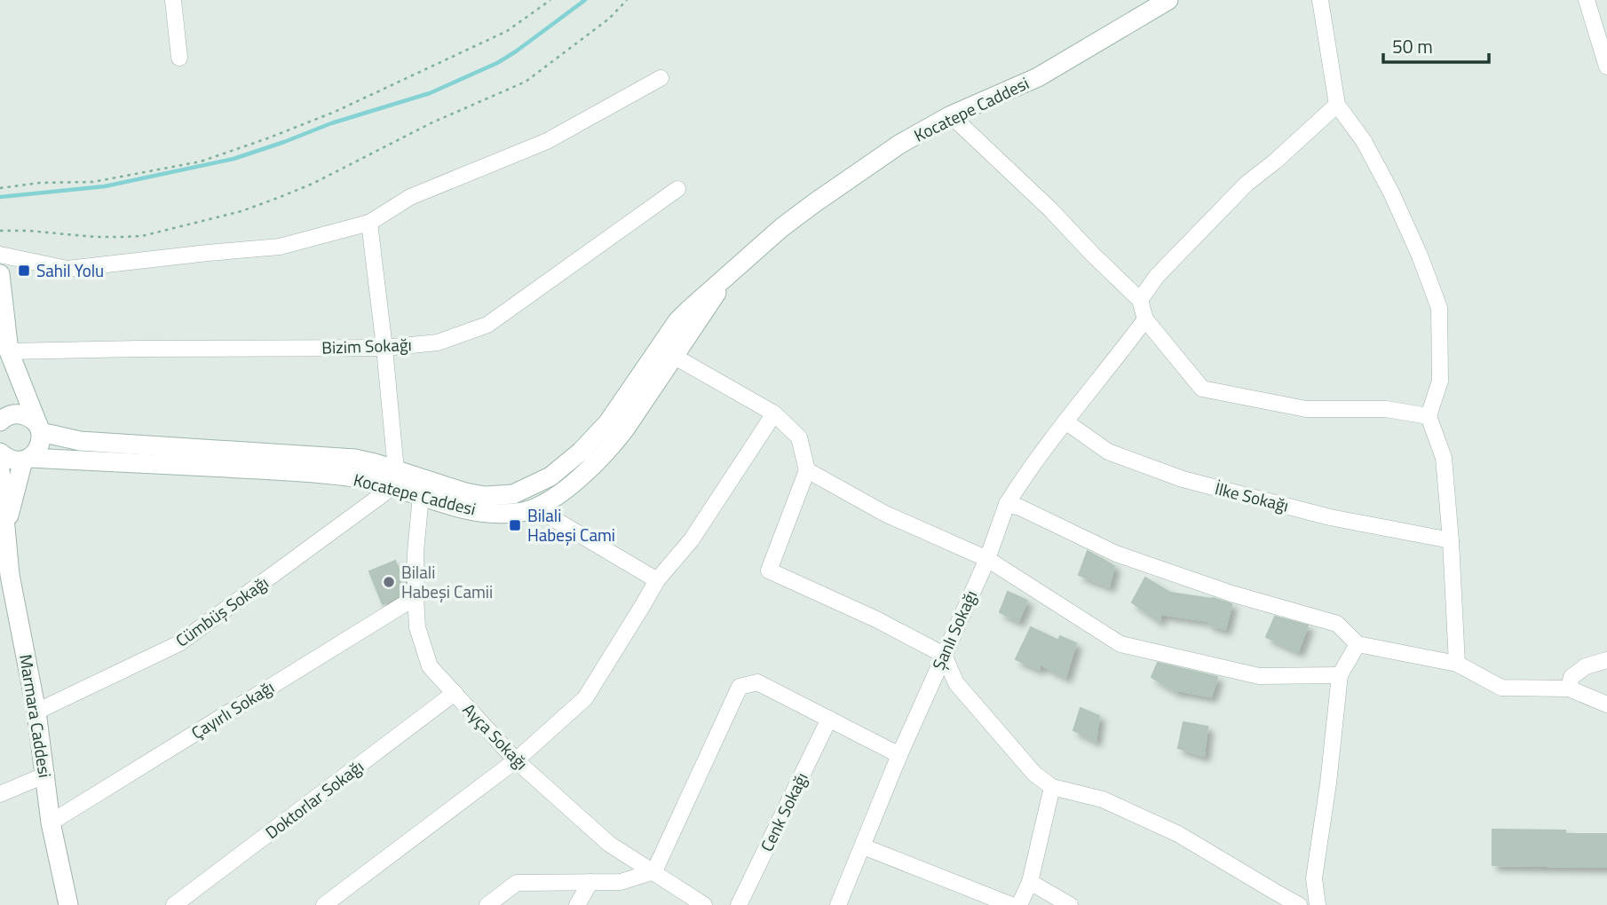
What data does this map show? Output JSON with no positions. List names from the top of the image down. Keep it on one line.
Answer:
{"streets":{"main road":["Kocatepe Caddesi","Marmara Caddesi"],"street":["Bizim Sokağı","İlke Sokağı","Cümbüş Sokağı","Şanlı Sokağı","Çayırlı Sokağı","Ayça Sokağı","Doktorlar Sokağı","Cenk Sokağı"]},"crossings":[["Kocatepe Caddesi","Cümbüş Sokağı"],["Kocatepe Caddesi","Marmara Caddesi"],["Kocatepe Caddesi","Ayça Sokağı"],["İlke Sokağı","Şanlı Sokağı"],["Cümbüş Sokağı","Marmara Caddesi"],["Çayırlı Sokağı","Marmara Caddesi"],["Çayırlı Sokağı","Ayça Sokağı"],["Ayça Sokağı","Doktorlar Sokağı"]],"places":{"transit":["Sahil Yolu","Bilali Habeşi Cami"],"other":["Bilali Habeşi Camii"]},"scale_bar":"50 m"}
